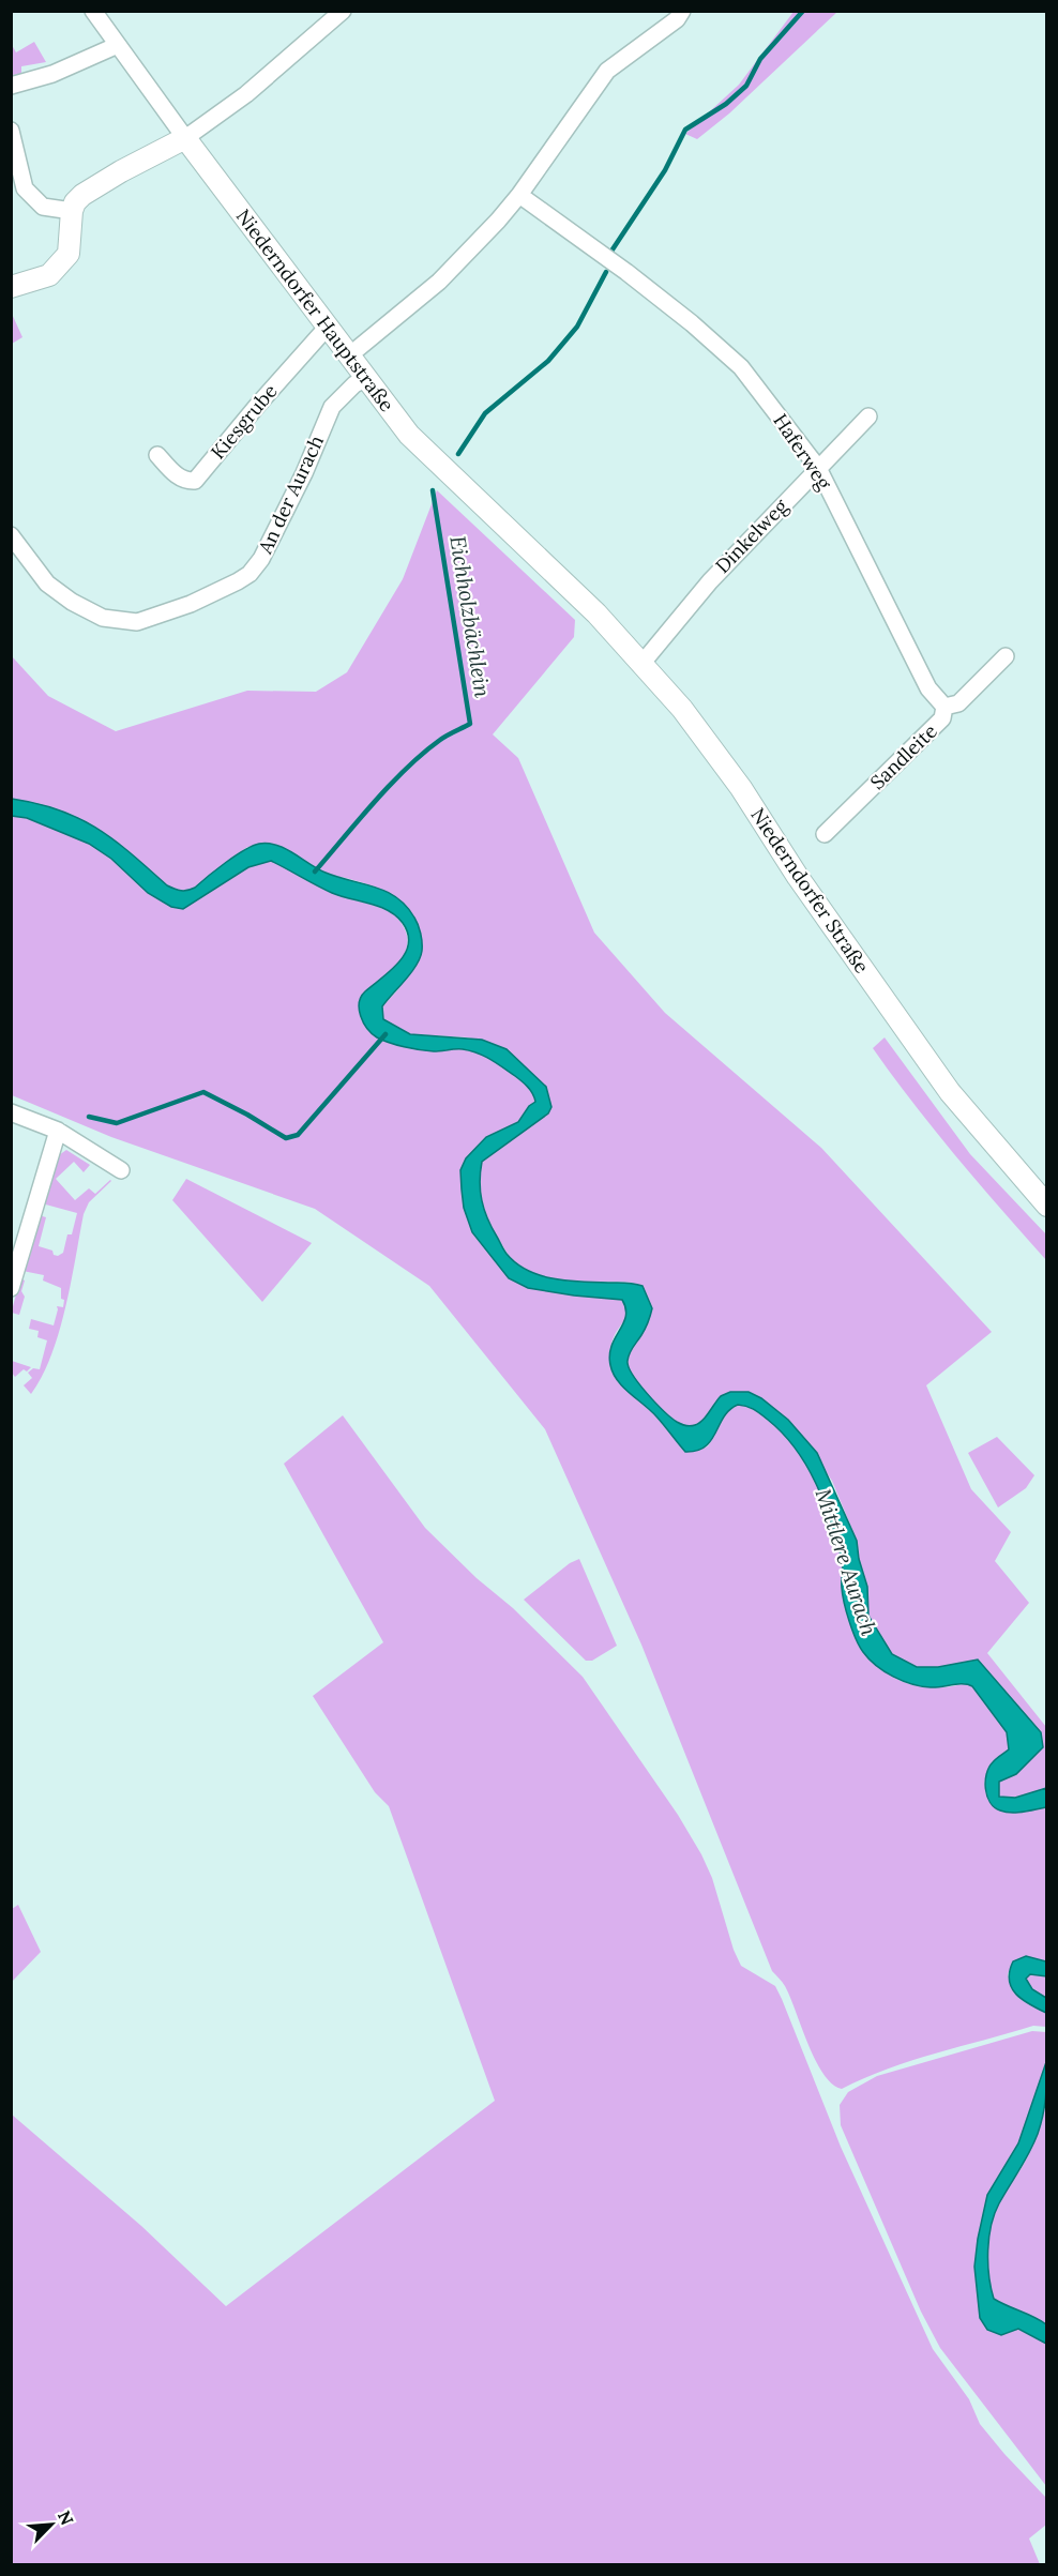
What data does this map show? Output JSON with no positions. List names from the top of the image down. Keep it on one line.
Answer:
{"streets":{"main road":["Niederndorfer Hauptstraße","Niederndorfer Straße"],"street":["Kiesgrube","Haferweg","An der Aurach","Dinkelweg","Sandleite"]},"crossings":[["Niederndorfer Hauptstraße","Kiesgrube"],["Niederndorfer Hauptstraße","An der Aurach"],["Niederndorfer Hauptstraße","Niederndorfer Straße"],["Haferweg","Dinkelweg"],["Haferweg","Sandleite"],["Dinkelweg","Niederndorfer Straße"]],"water":["Eichholzbächlein","Mittlere Aurach"],"north":"top right"}
